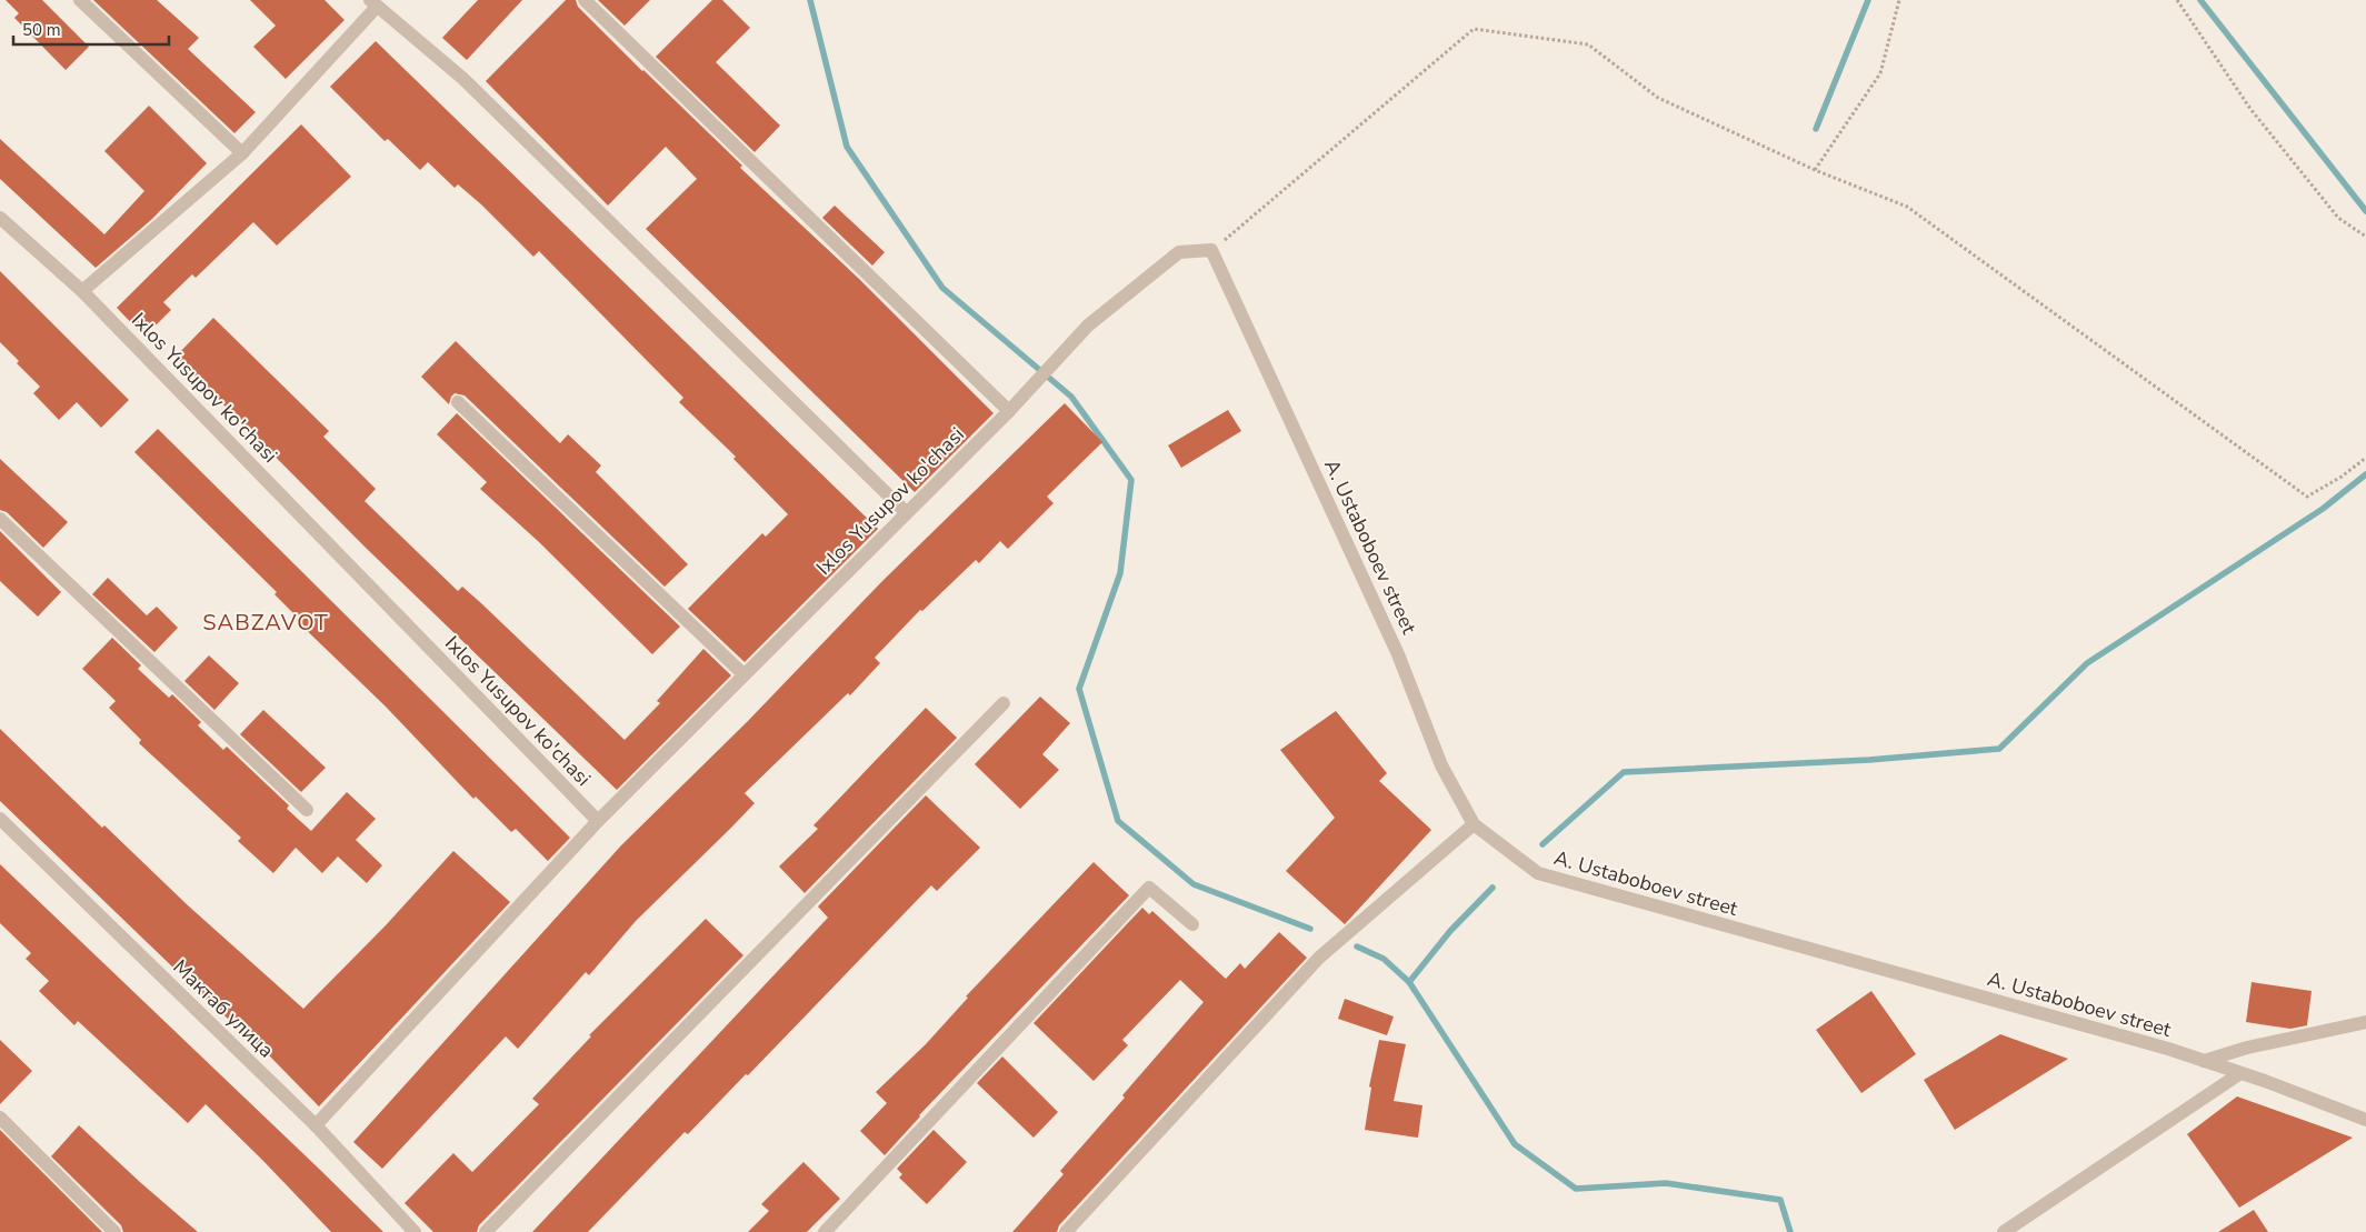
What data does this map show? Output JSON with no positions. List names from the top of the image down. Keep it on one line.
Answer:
{"streets":{"street":["Ixlos Yusupov ko'chasi","A. Ustaboboev street","Мактаб улица"]},"crossings":[["Ixlos Yusupov ko'chasi","A. Ustaboboev street"]],"districts":["SABZAVOT"],"scale_bar":"50 m"}
